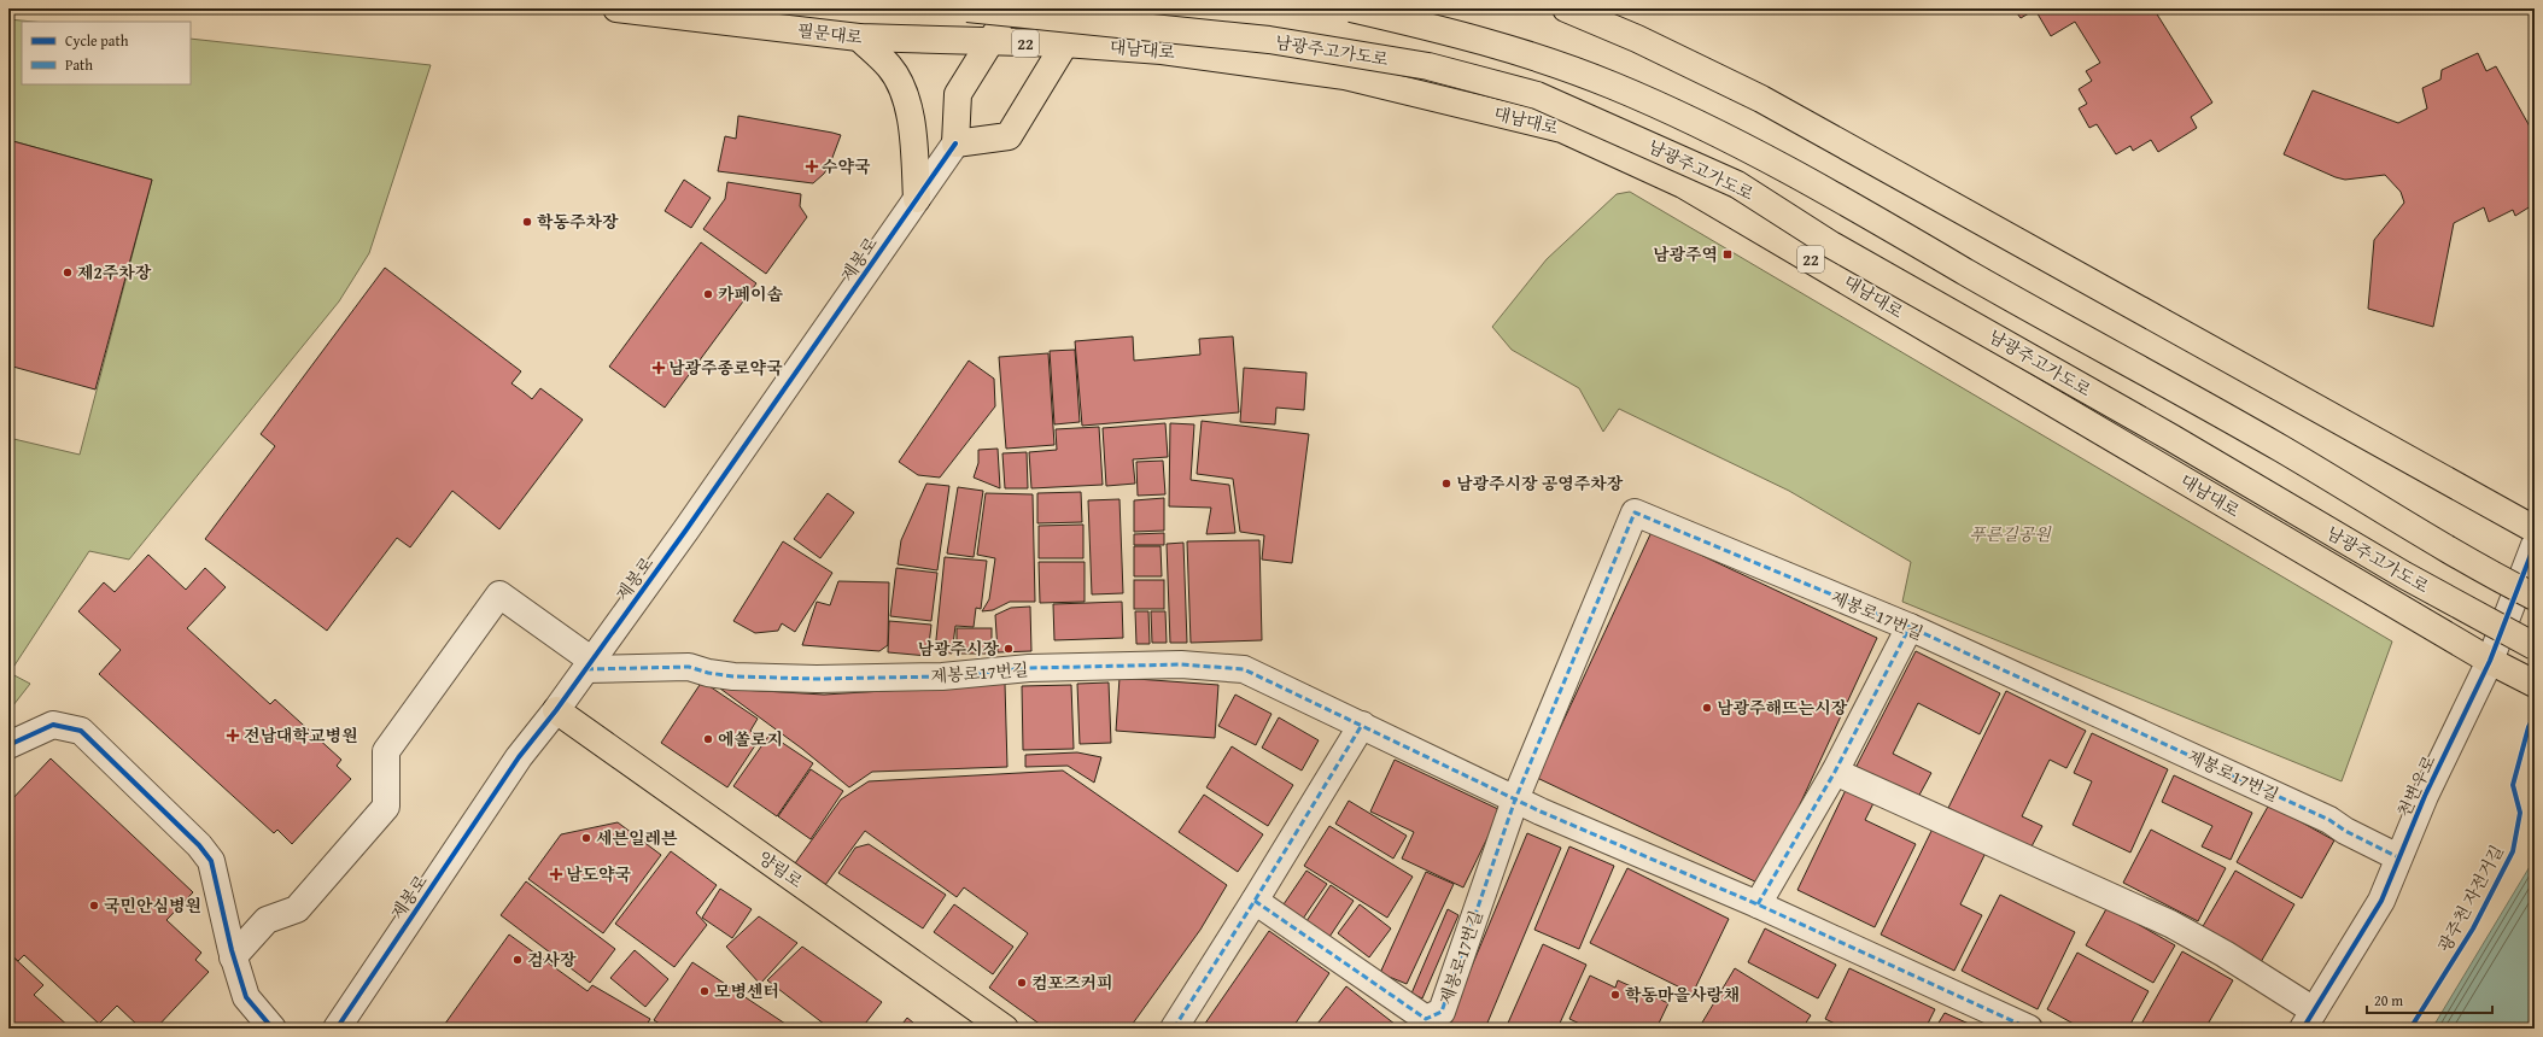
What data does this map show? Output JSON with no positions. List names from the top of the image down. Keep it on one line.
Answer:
{"streets":{"main road":["필문대로","22","대남대로","남광주고가도로","양림로"],"street":["제봉로","제봉로17번길","천변우로"],"cycle path":["광주천 자전거길"]},"crossings":[["필문대로","22"],["22","대남대로"],["22","천변우로"],["대남대로","천변우로"],["제봉로","제봉로17번길"],["제봉로","양림로"],["제봉로17번길","천변우로"]],"parks":["푸른길공원"],"places":{"health":["수약국","남광주종로약국","전남대학교병원","남도약국"],"other":["학동주차장","제2주차장","카페이솝","남광주시장 공영주차장","남광주시장","남광주해뜨는시장","에쏠로지","세븐일레븐","국민안심병원","검사장","컴포즈커피","모병센터","학동마을사랑채"],"transit":["남광주역"]},"legend":["Cycle path","Path"],"scale_bar":"20 m"}
